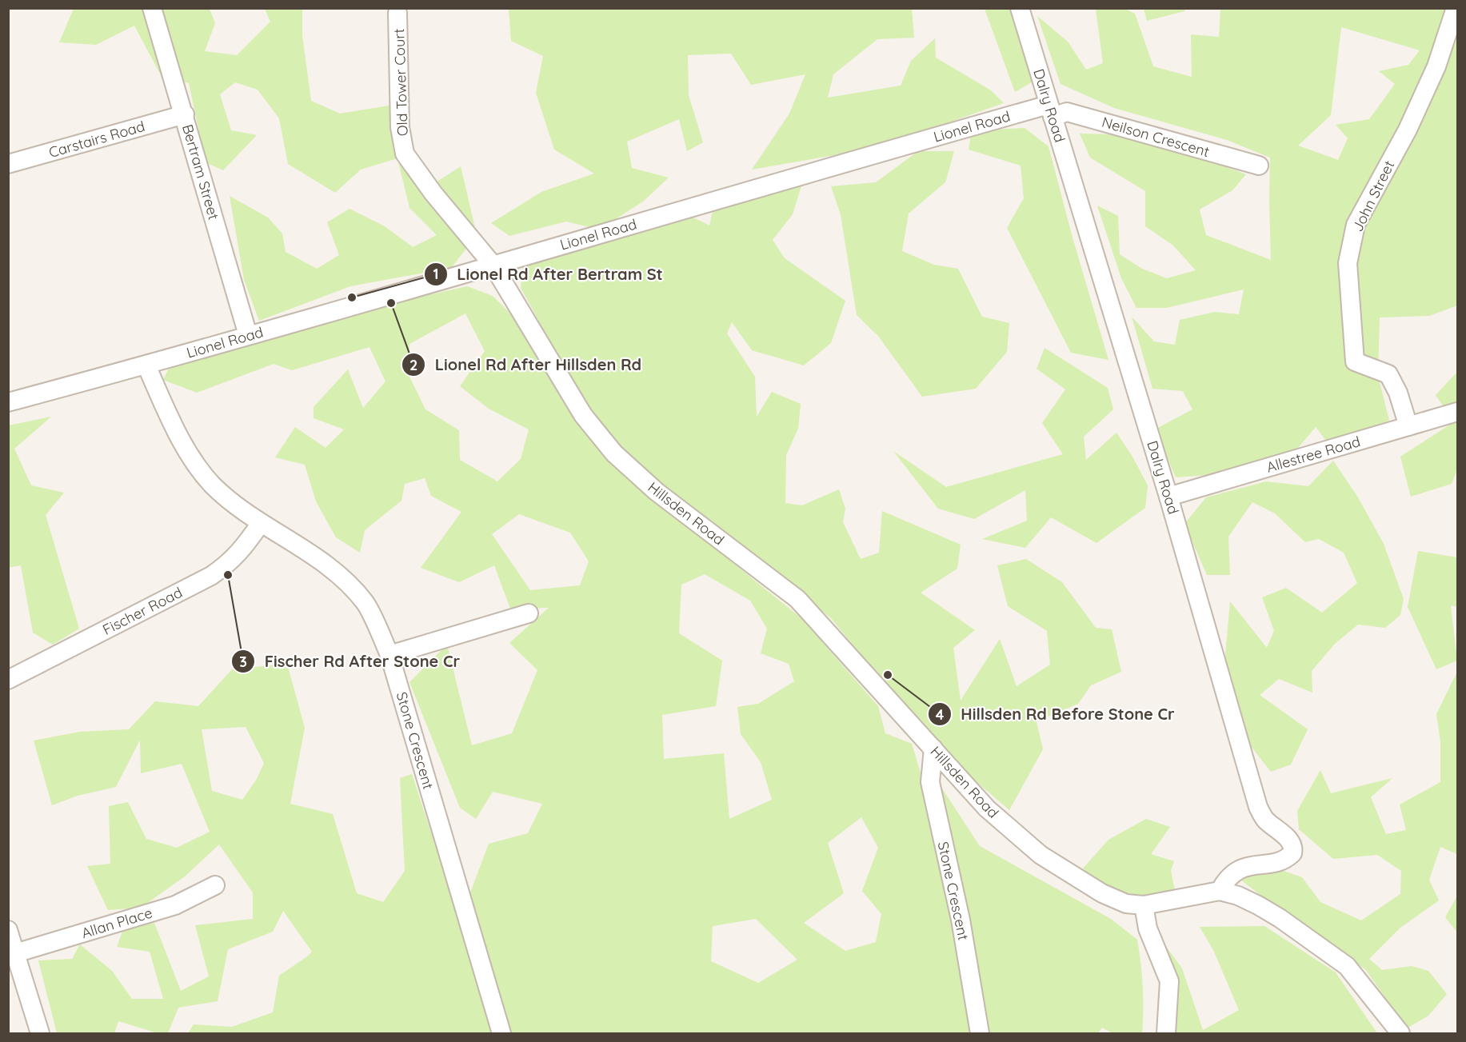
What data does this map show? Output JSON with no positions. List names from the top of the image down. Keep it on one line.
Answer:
{"streets":{"street":["Old Tower Court","Dalry Road","Lionel Road","Neilson Crescent","Carstairs Road","Bertram Street","John Street","Allestree Road","Hillsden Road","Fischer Road","Stone Crescent","Allan Place"]},"crossings":[["Old Tower Court","Lionel Road"],["Old Tower Court","Hillsden Road"],["Dalry Road","Lionel Road"],["Dalry Road","Neilson Crescent"],["Dalry Road","Allestree Road"],["Dalry Road","Hillsden Road"],["Lionel Road","Neilson Crescent"],["Lionel Road","Bertram Street"],["Lionel Road","Hillsden Road"],["Lionel Road","Stone Crescent"],["Carstairs Road","Bertram Street"],["John Street","Allestree Road"],["Hillsden Road","Stone Crescent"],["Fischer Road","Stone Crescent"]],"places":["Lionel Rd After Bertram St","Lionel Rd After Hillsden Rd","Fischer Rd After Stone Cr","Hillsden Rd Before Stone Cr"]}
